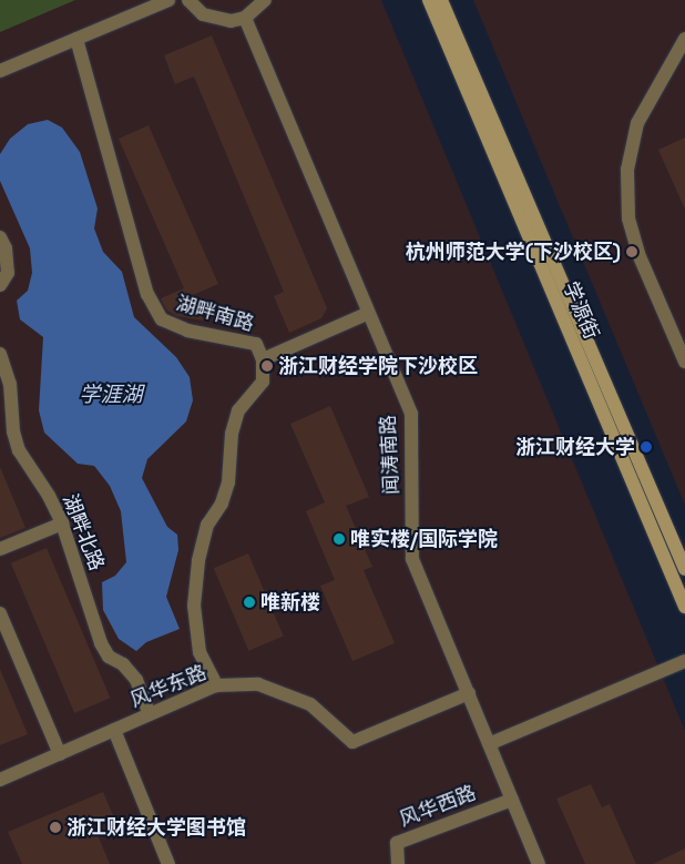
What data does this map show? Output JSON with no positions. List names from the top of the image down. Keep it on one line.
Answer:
{"streets":{"main road":["学源街"],"street":["湖畔南路","闻涛南路","湖畔北路","风华东路","风华西路"]},"crossings":[["湖畔南路","风华东路"],["闻涛南路","风华东路"],["闻涛南路","风华西路"],["湖畔北路","风华东路"]],"water":["学涯湖"],"places":["杭州师范大学(下沙校区)","浙江财经学院下沙校区","浙江财经大学","唯实楼/国际学院","唯新楼","浙江财经大学图书馆"]}
